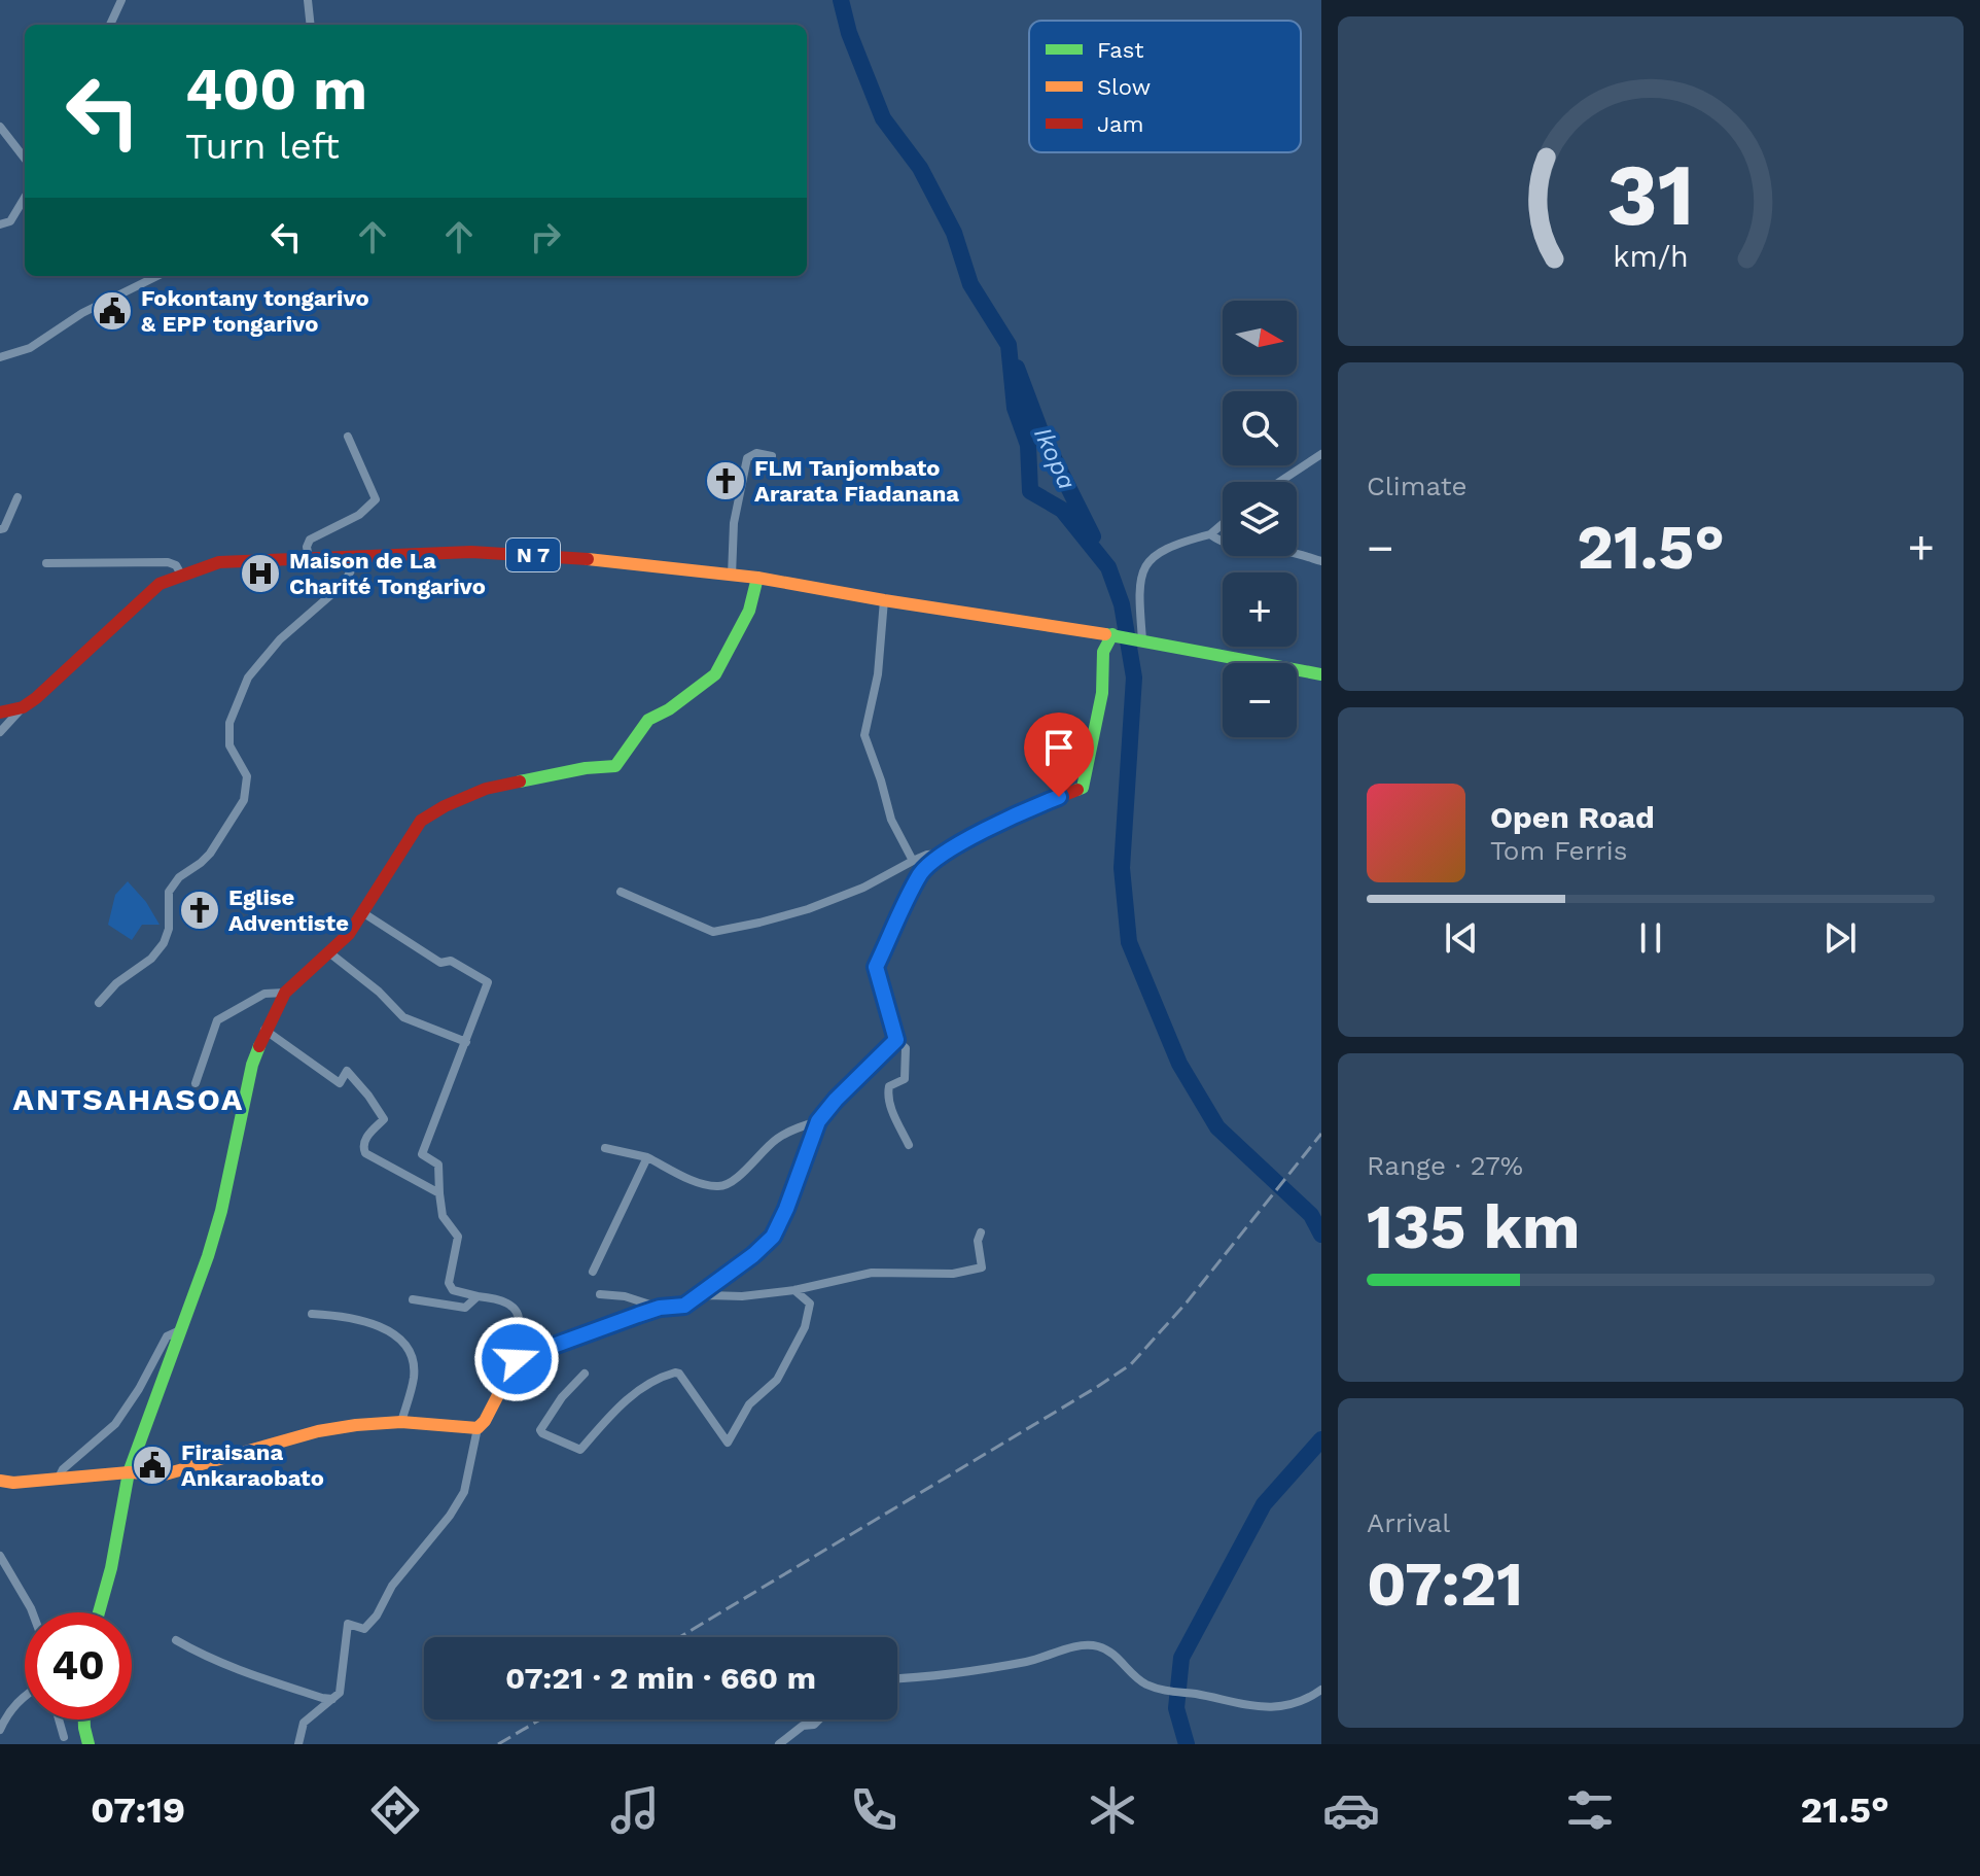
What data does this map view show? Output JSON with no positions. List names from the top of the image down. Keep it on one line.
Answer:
{"streets":{"street":["N 7"]},"districts":["ANTSAHASOA"],"water":["Ikopa"],"places":{"public building":["Fokontany tongarivo & EPP tongarivo","Firaisana Ankaraobato"],"church":["FLM Tanjombato Ararata Fiadanana","Eglise Adventiste"],"hospital":["Maison de La Charité Tongarivo"]},"legend":["Fast","Slow","Jam"],"north":"right","page":{"turn":["400 m","Turn left"],"map_buttons":["+","−"],"tile":["Climate",["Range · 27%","135 km"],["Arrival","07:21"]],"heat":["−","21.5°","+"],"song":["Open Road","Tom Ferris"],"limit":"40","trip":"07:21 · 2 min · 660 m","tabs":["07:19","21.5°"],"gauge":["31","km/h"]}}
